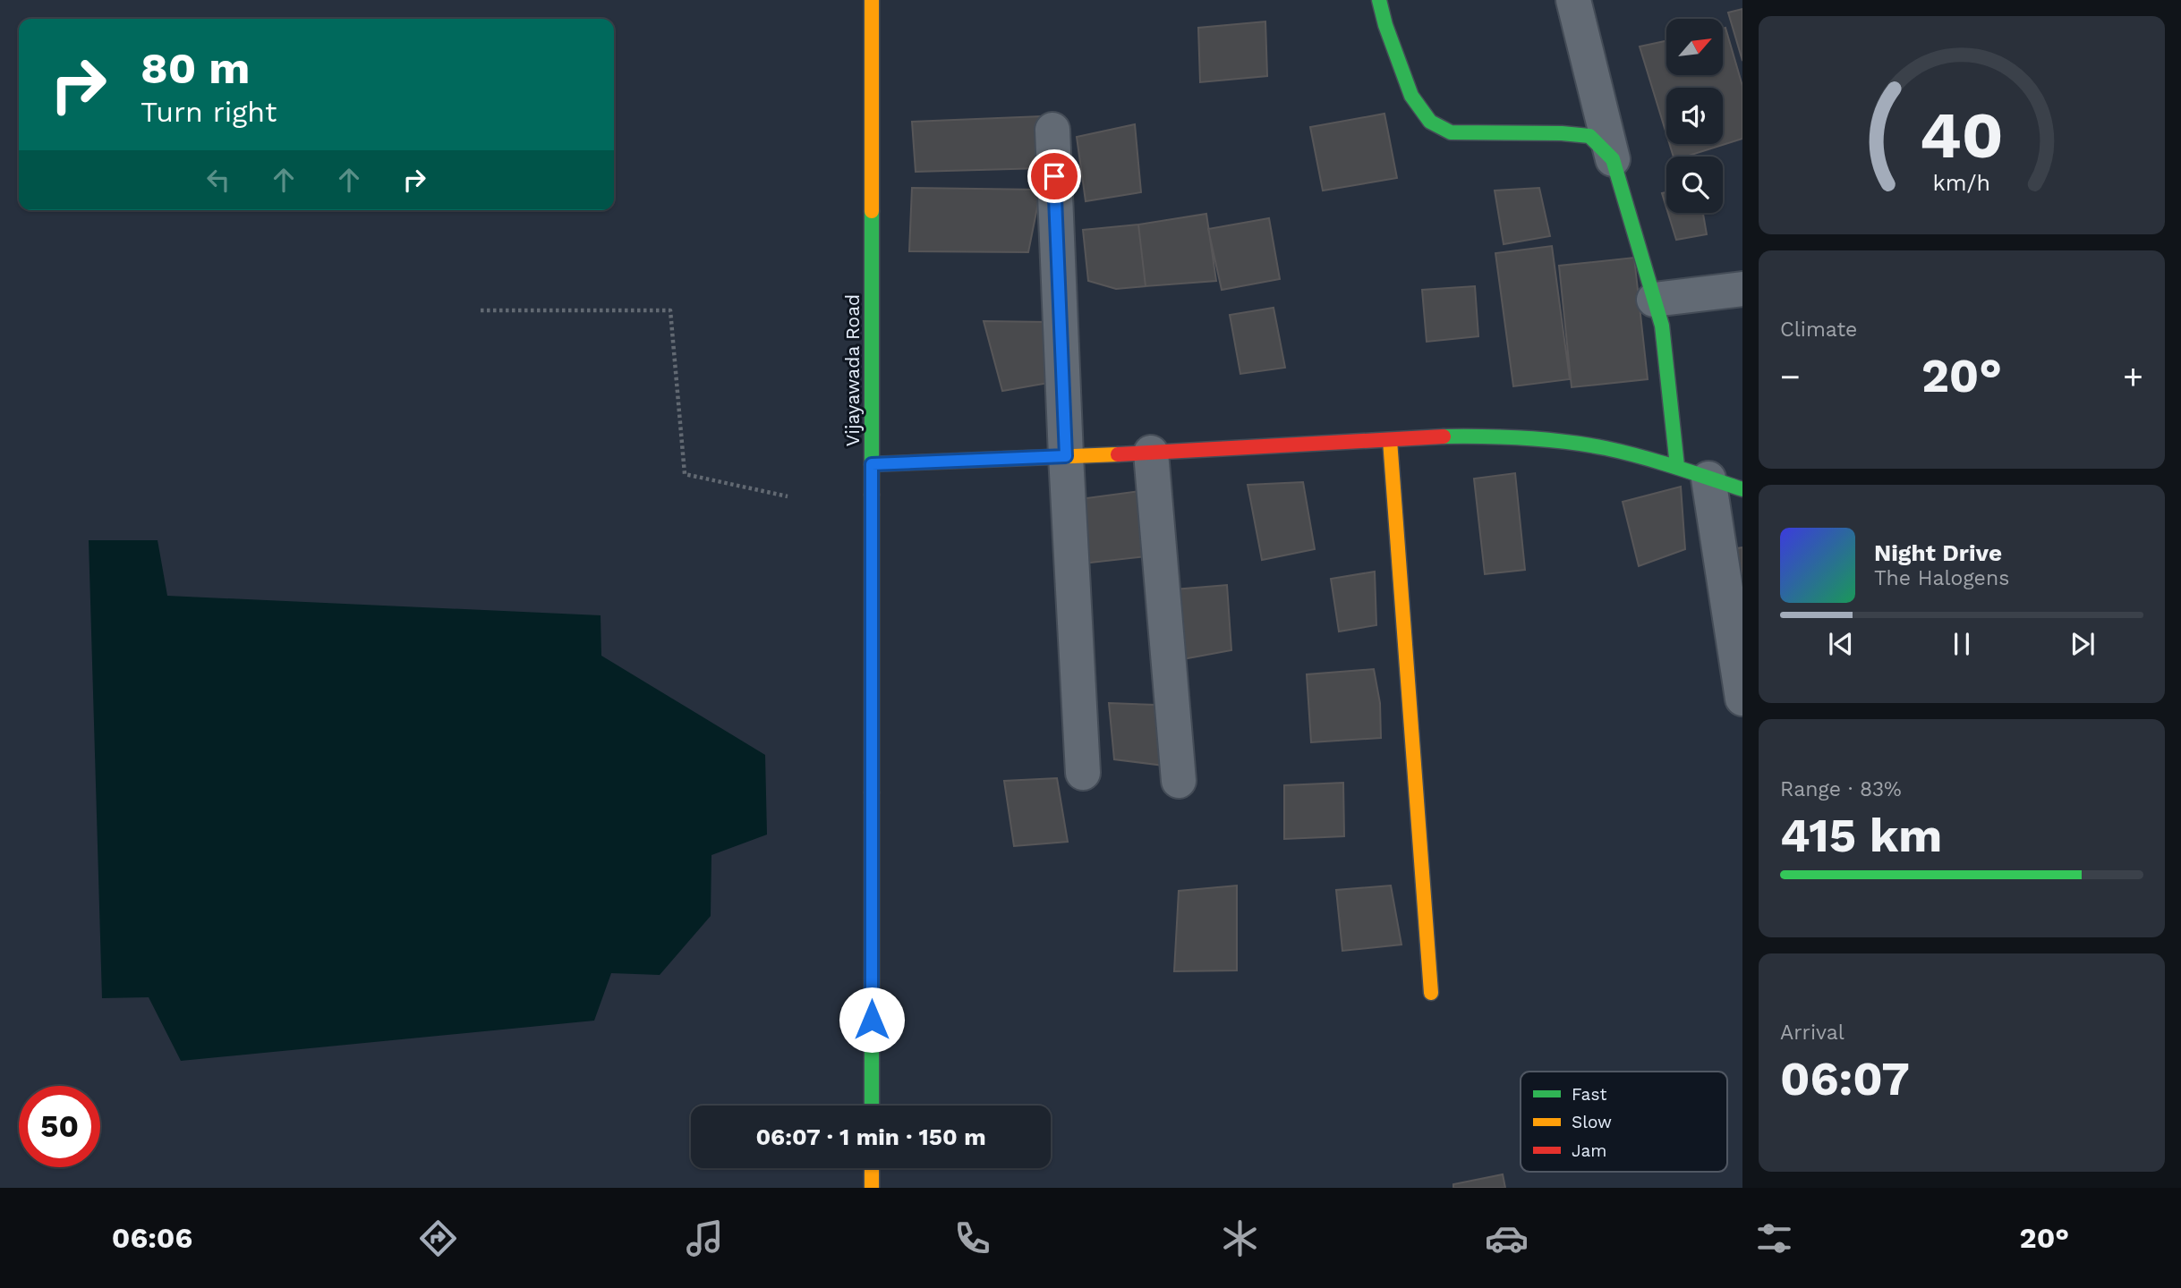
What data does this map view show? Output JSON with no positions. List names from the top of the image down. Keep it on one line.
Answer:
{"streets":{"street":["Vijayawada Road"]},"legend":["Fast","Slow","Jam"],"north":"top right","page":{"turn":["80 m","Turn right"],"tile":["Climate",["Range · 83%","415 km"],["Arrival","06:07"]],"heat":["−","20°","+"],"song":["Night Drive","The Halogens"],"limit":"50","trip":"06:07 · 1 min · 150 m","tabs":["06:06","20°"],"gauge":["40","km/h"]}}
